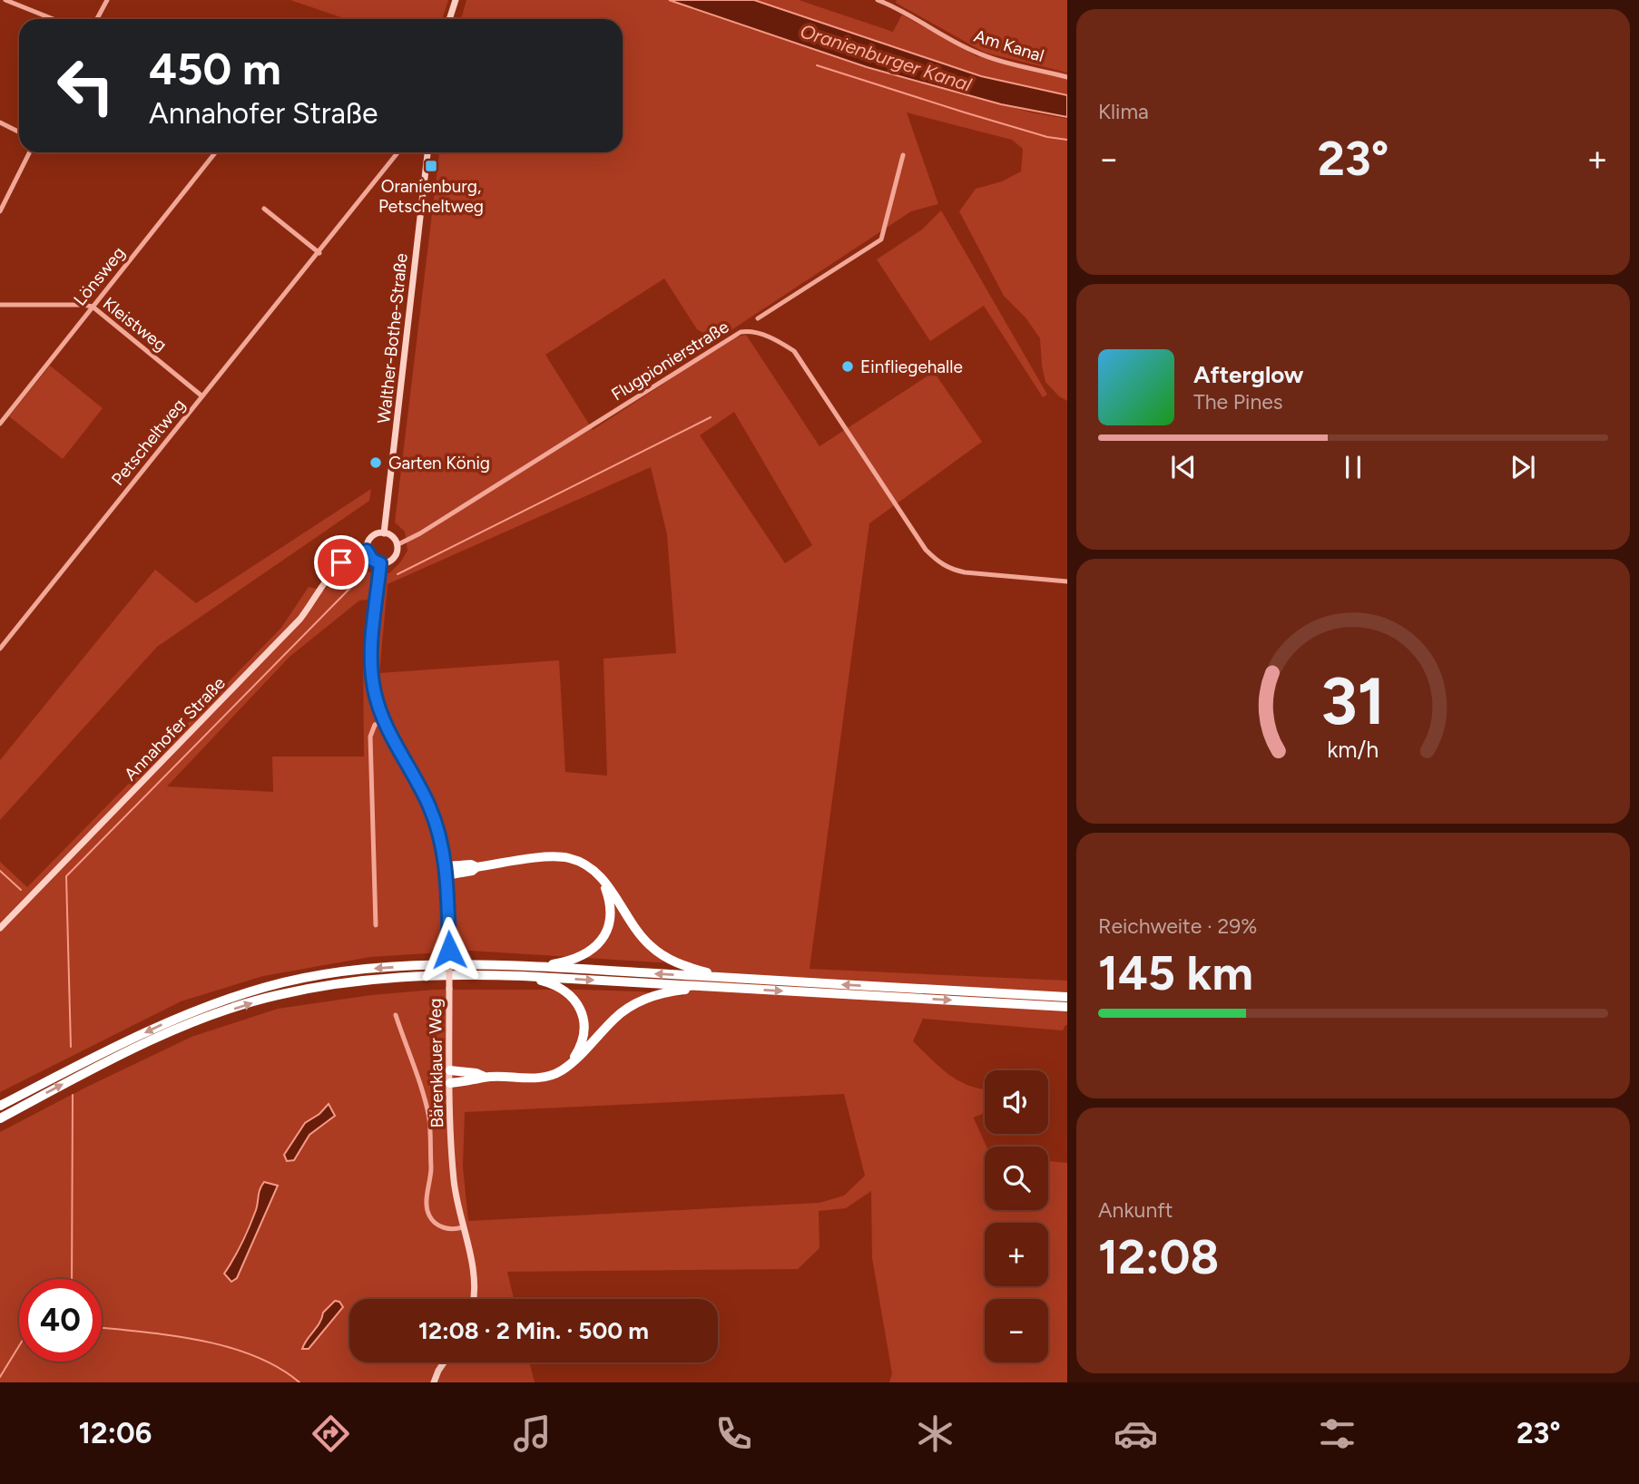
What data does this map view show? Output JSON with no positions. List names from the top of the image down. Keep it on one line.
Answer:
{"streets":{"street":["Am Kanal","Lönsweg","Kleistweg","Walther-Bothe-Straße","Flugpionierstraße","Petscheltweg","Annahofer Straße","Bärenklauer Weg"]},"crossings":[["Lönsweg","Kleistweg"],["Kleistweg","Petscheltweg"],["Walther-Bothe-Straße","Flugpionierstraße"],["Walther-Bothe-Straße","Annahofer Straße"],["Walther-Bothe-Straße","Bärenklauer Weg"],["Flugpionierstraße","Annahofer Straße"],["Flugpionierstraße","Bärenklauer Weg"],["Annahofer Straße","Bärenklauer Weg"]],"water":["Oranienburger Kanal"],"places":{"transit":["Oranienburg, Petscheltweg"],"other":["Einfliegehalle","Garten König"]},"page":{"tile":["Klima",["Reichweite · 29%","145 km"],["Ankunft","12:08"]],"turn":["450 m","Annahofer Straße"],"heat":["−","23°","+"],"song":["Afterglow","The Pines"],"map_buttons":["+","−"],"limit":"40","trip":"12:08 · 2 Min. · 500 m","tabs":["12:06","23°"],"gauge":["31","km/h"]}}
